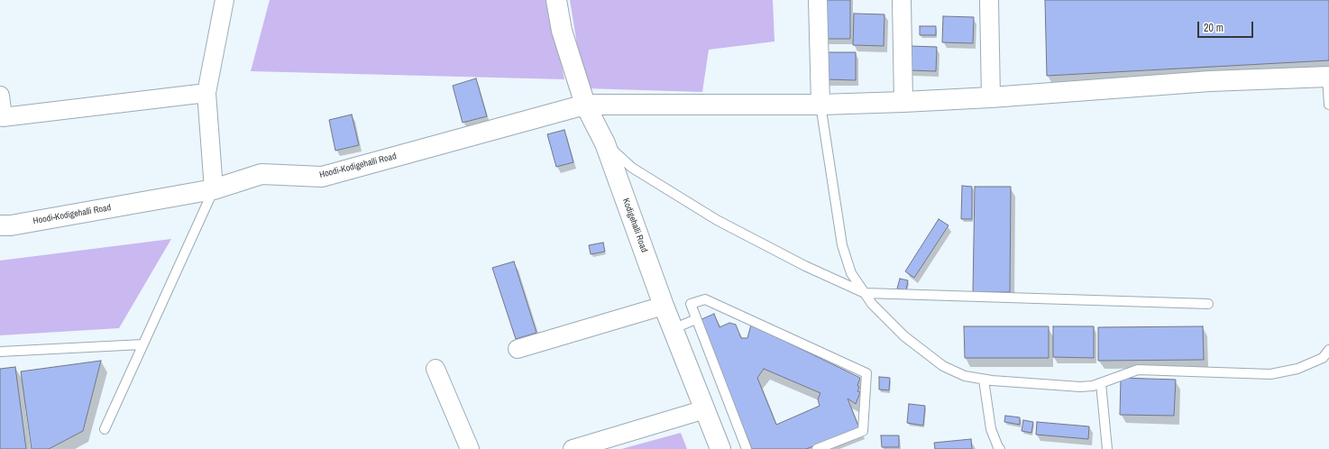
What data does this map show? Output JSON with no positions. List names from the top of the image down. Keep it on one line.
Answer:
{"streets":{"street":["Hoodi-Kodigehalli Road","Kodigehalli Road"]},"crossings":[["Hoodi-Kodigehalli Road","Kodigehalli Road"]],"scale_bar":"20 m"}
